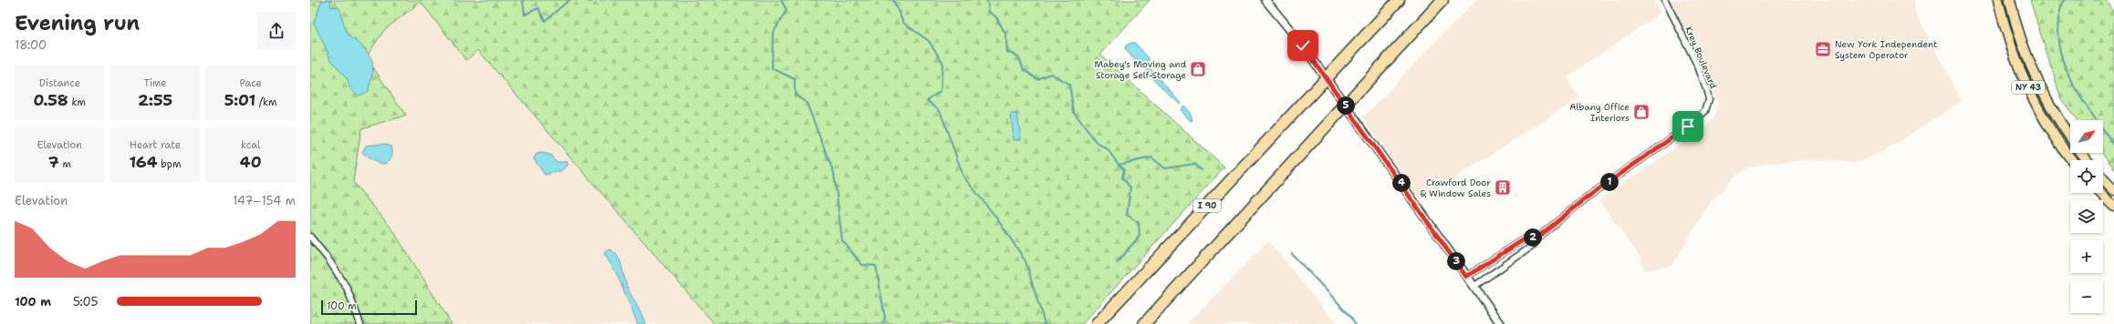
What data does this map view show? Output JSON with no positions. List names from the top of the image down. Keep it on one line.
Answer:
{"streets":{"highway":["I 90"],"main road":["NY 43"],"street":["Krey Boulevard"]},"places":{"office":["New York Independent System Operator"],"shop":["Mabey's Moving and Storage Self-Storage","Albany Office Interiors"],"building":["Crawford Door & Window Sales"]},"scale_bar":"100 m","north":"top right","page":{"heading":["Evening run","18:00"],"stats":[["Distance","0.58 km"],["Time","2:55"],["Pace","5:01 /km"],["Elevation","7 m"],["Heart rate","164 bpm"],["kcal","40"]],"pins":["5","1","4","2","3"],"map_buttons":["+","−"],"chart":["Elevation","147–154 m"],"list":[{"name":"100 m","note":"5:05"}],"scale":"100 m"}}
